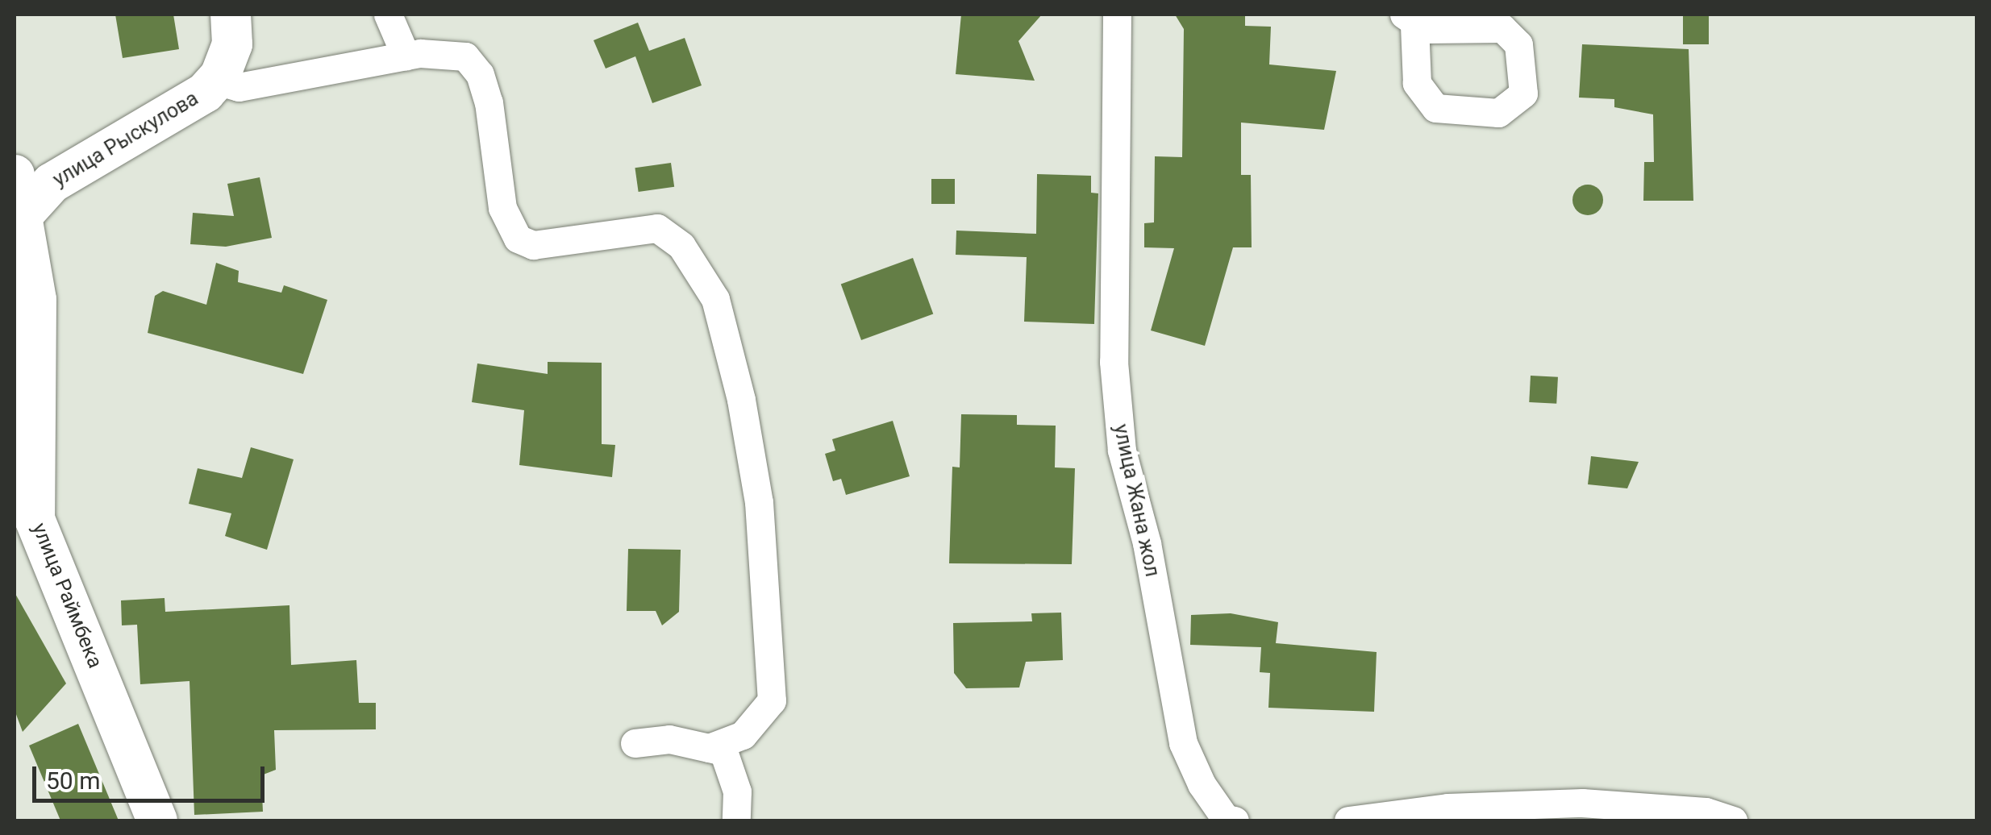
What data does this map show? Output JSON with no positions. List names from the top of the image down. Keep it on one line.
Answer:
{"streets":{"street":["улица Рыскулова","улица Жана жол","улица Раймбека"]},"crossings":[["улица Рыскулова","улица Раймбека"]],"scale_bar":"50 m"}
